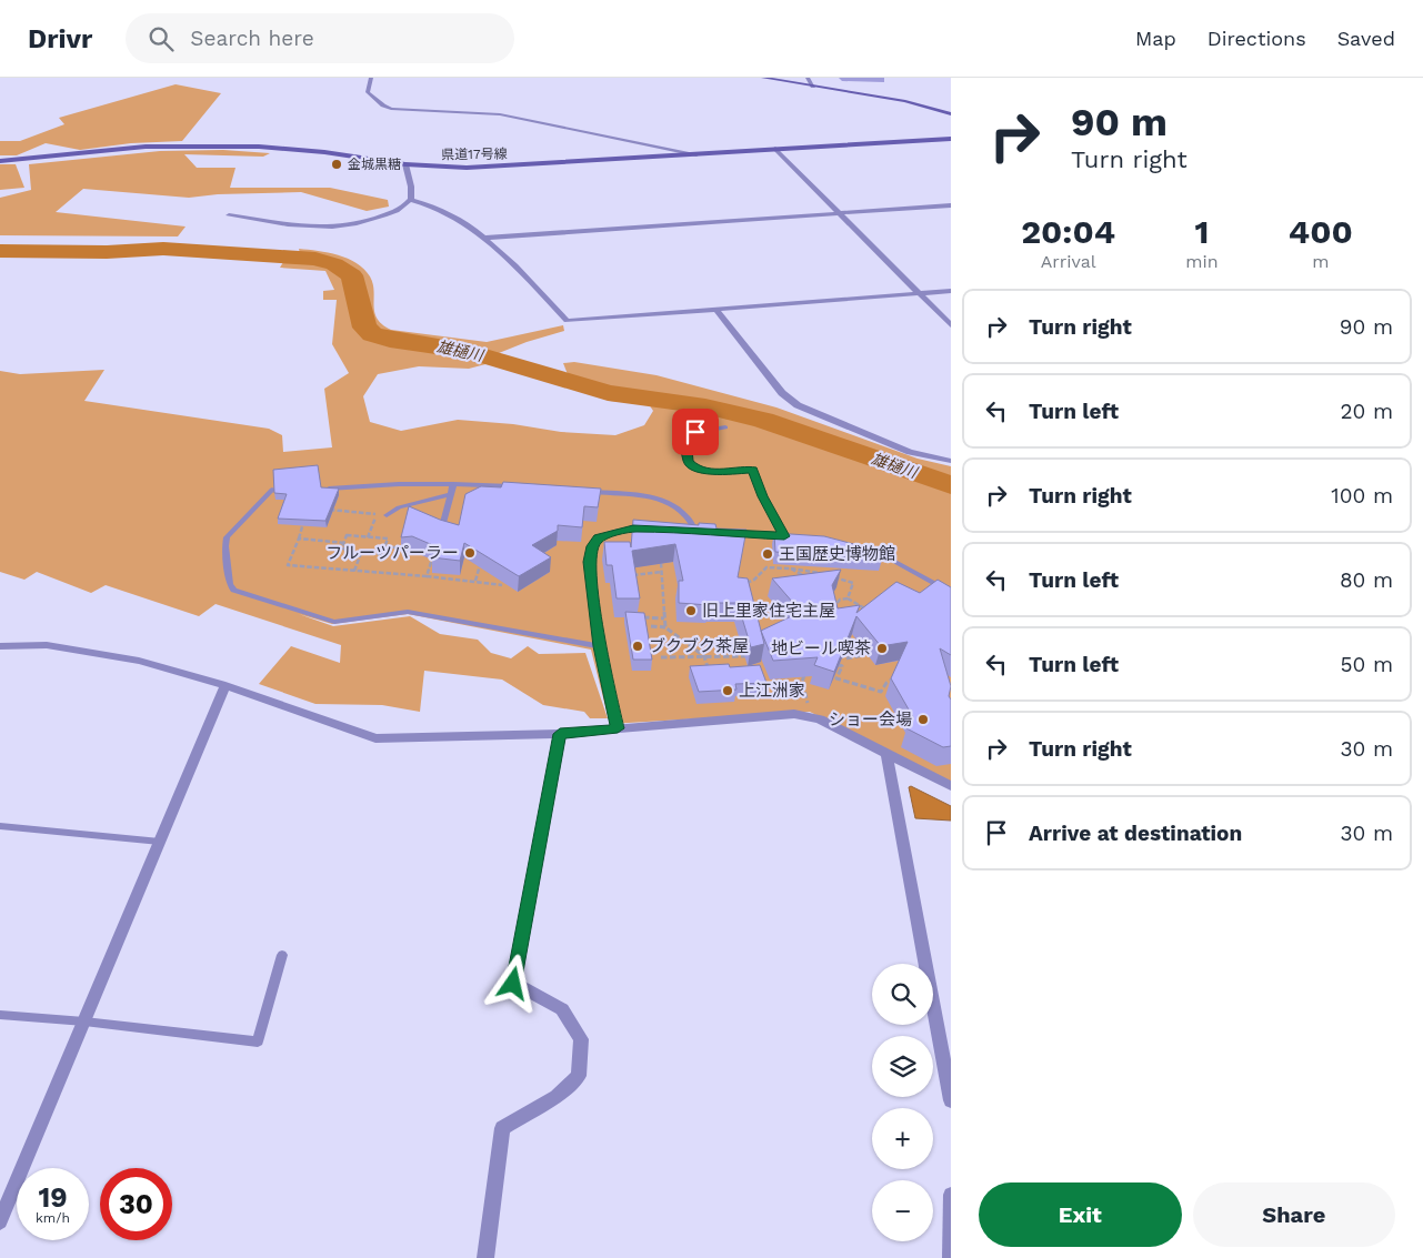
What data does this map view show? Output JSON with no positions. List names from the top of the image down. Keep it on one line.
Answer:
{"streets":{"main road":["県道17号線"]},"water":["雄樋川"],"places":["金城黒糖","フルーツパーラー","王国歴史博物館","旧上里家住宅主屋","ブクブク茶屋","地ビール喫茶","上江洲家","ショー会場"],"page":{"header":"Drivr","search":"Search here","nav":["Map","Directions","Saved"],"turn":["90 m","Turn right"],"eta":["20:04","Arrival","1","min","400","m"],"list":[{"name":"Turn right","value":"90 m"},{"name":"Turn left","value":"20 m"},{"name":"Turn right","value":"100 m"},{"name":"Turn left","value":"80 m"},{"name":"Turn left","value":"50 m"},{"name":"Turn right","value":"30 m"},{"name":"Arrive at destination","value":"30 m"}],"map_buttons":["+","−"],"speed":"19 km/h","limit":"30","buttons":["Exit","Share"]}}
